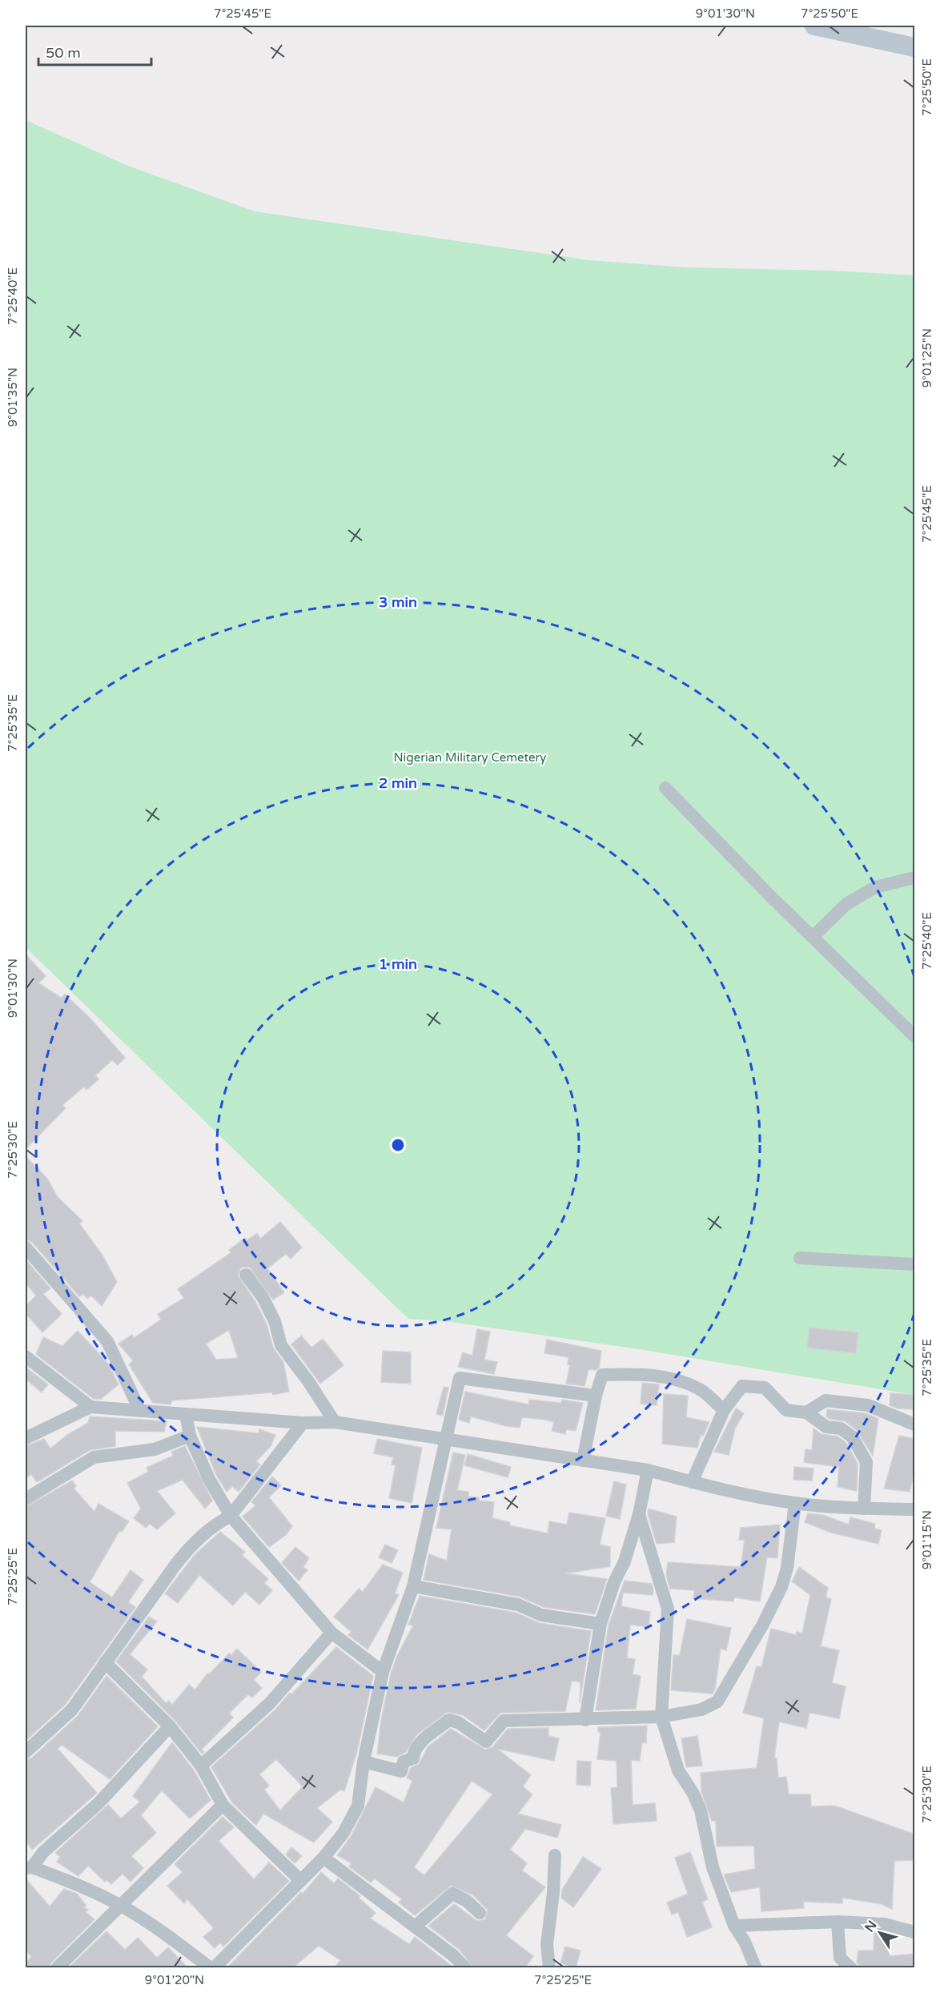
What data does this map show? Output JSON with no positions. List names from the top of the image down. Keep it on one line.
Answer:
{"parks":["Nigerian Military Cemetery"],"scale_bar":"50 m","north":"top left","coordinates":["7°25'45\"E","9°01'30\"N","7°25'50\"E","7°25'40\"E","9°01'25\"N","9°01'35\"N","7°25'35\"E","7°25'30\"E","9°01'15\"N","7°25'25\"E","9°01'20\"N"],"rings":["3 min","2 min","1 min"]}
